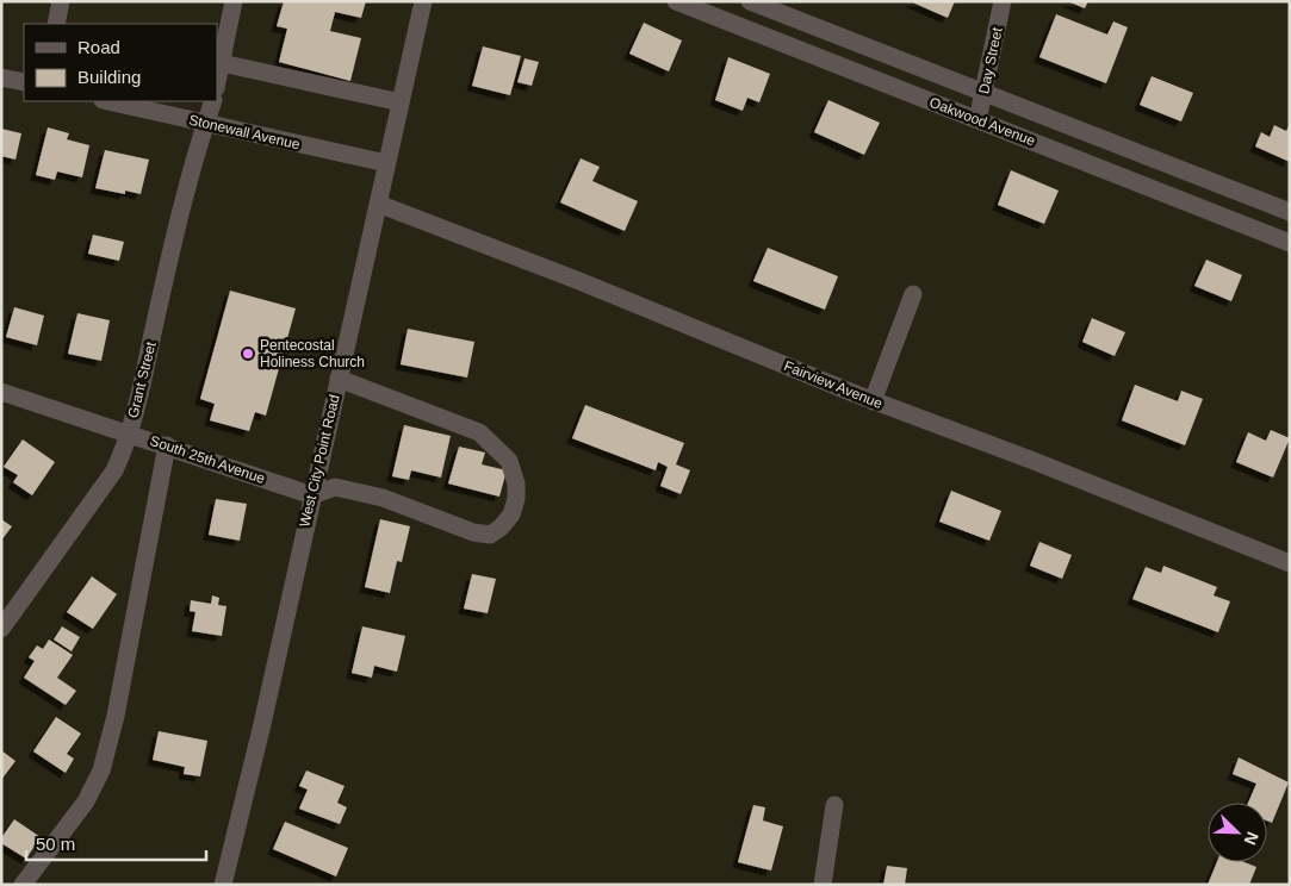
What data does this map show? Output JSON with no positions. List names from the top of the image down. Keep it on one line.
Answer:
{"streets":{"street":["Day Street","Oakwood Avenue","Stonewall Avenue","Grant Street","Fairview Avenue","South 25th Avenue","West City Point Road"]},"crossings":[["Day Street","Oakwood Avenue"],["Stonewall Avenue","Grant Street"],["Stonewall Avenue","West City Point Road"],["Grant Street","South 25th Avenue"],["Fairview Avenue","West City Point Road"],["South 25th Avenue","West City Point Road"]],"places":["Pentecostal Holiness Church"],"legend":["Road","Building"],"scale_bar":"50 m","north":"bottom right"}
